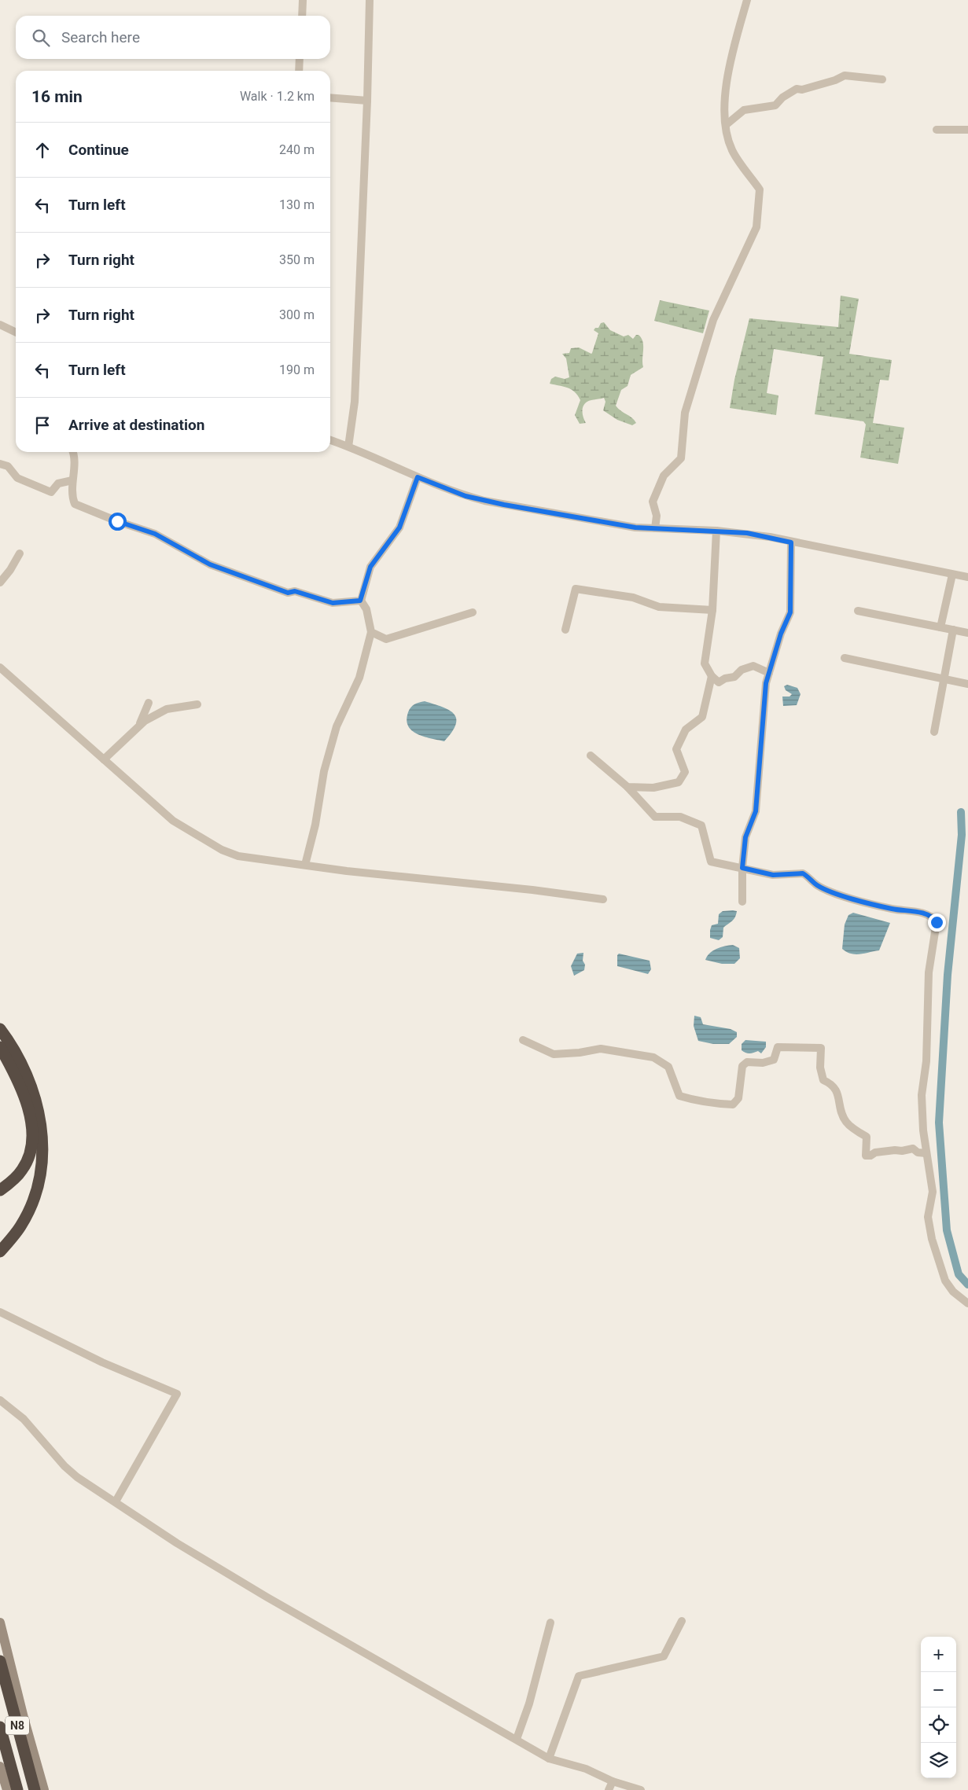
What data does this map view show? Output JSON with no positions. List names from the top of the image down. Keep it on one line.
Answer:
{"streets":{"highway":["N8"]},"page":{"search":"Search here","heading":["16 min","Walk · 1.2 km"],"list":[["Continue","240 m"],["Turn left","130 m"],["Turn right","350 m"],["Turn right","300 m"],["Turn left","190 m"],"Arrive at destination"],"map_buttons":["+","−"]}}
